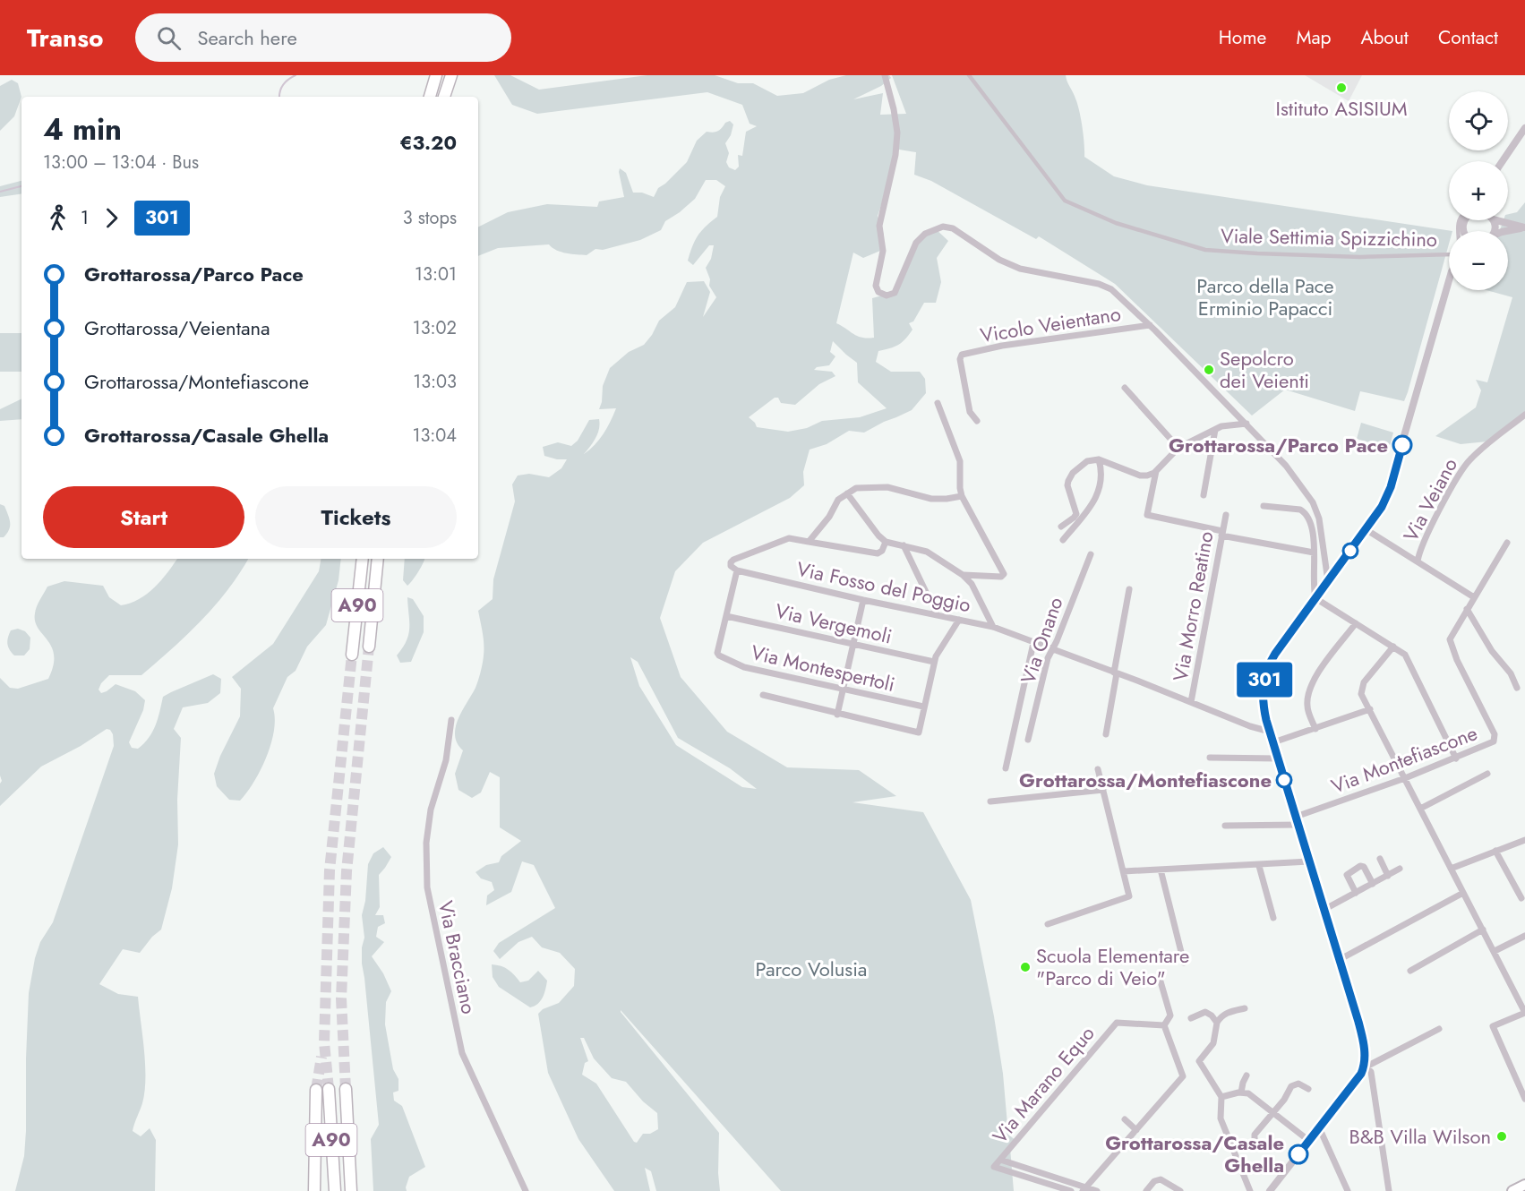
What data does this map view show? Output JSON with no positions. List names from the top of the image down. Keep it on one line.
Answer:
{"streets":{"highway":["A90"],"street":["Viale Settimia Spizzichino","Vicolo Veientano","Via Veiano","Via Fosso del Poggio","Via Morro Reatino","Via Vergemoli","Via Onano","Via Montespertoli","Via Montefiascone","Via Bracciano","Via Marano Equo"]},"crossings":[["Via Fosso del Poggio","Via Morro Reatino"],["Via Fosso del Poggio","Via Onano"],["Via Vergemoli","Via Montespertoli"]],"parks":["Parco della Pace Erminio Papacci","Parco Volusia"],"places":["Istituto ASISIUM","Sepolcro dei Veienti","Grottarossa/Parco Pace","Grottarossa/Montefiascone","Scuola Elementare \"Parco di Veio\"","B&B Villa Wilson","Grottarossa/Casale Ghella"],"lines":["bus line 301"],"page":{"header":"Transo","search":"Search here","nav":["Home","Map","About","Contact"],"on_map":"301","map_buttons":["+","−"],"heading":["4 min","13:00 – 13:04 · Bus","€3.20"],"legs":["1","301","3 stops"],"list":[{"name":"Grottarossa/Parco Pace","value":"13:01"},{"name":"Grottarossa/Veientana","value":"13:02"},{"name":"Grottarossa/Montefiascone","value":"13:03"},{"name":"Grottarossa/Casale Ghella","value":"13:04"}],"buttons":["Start","Tickets"]}}
